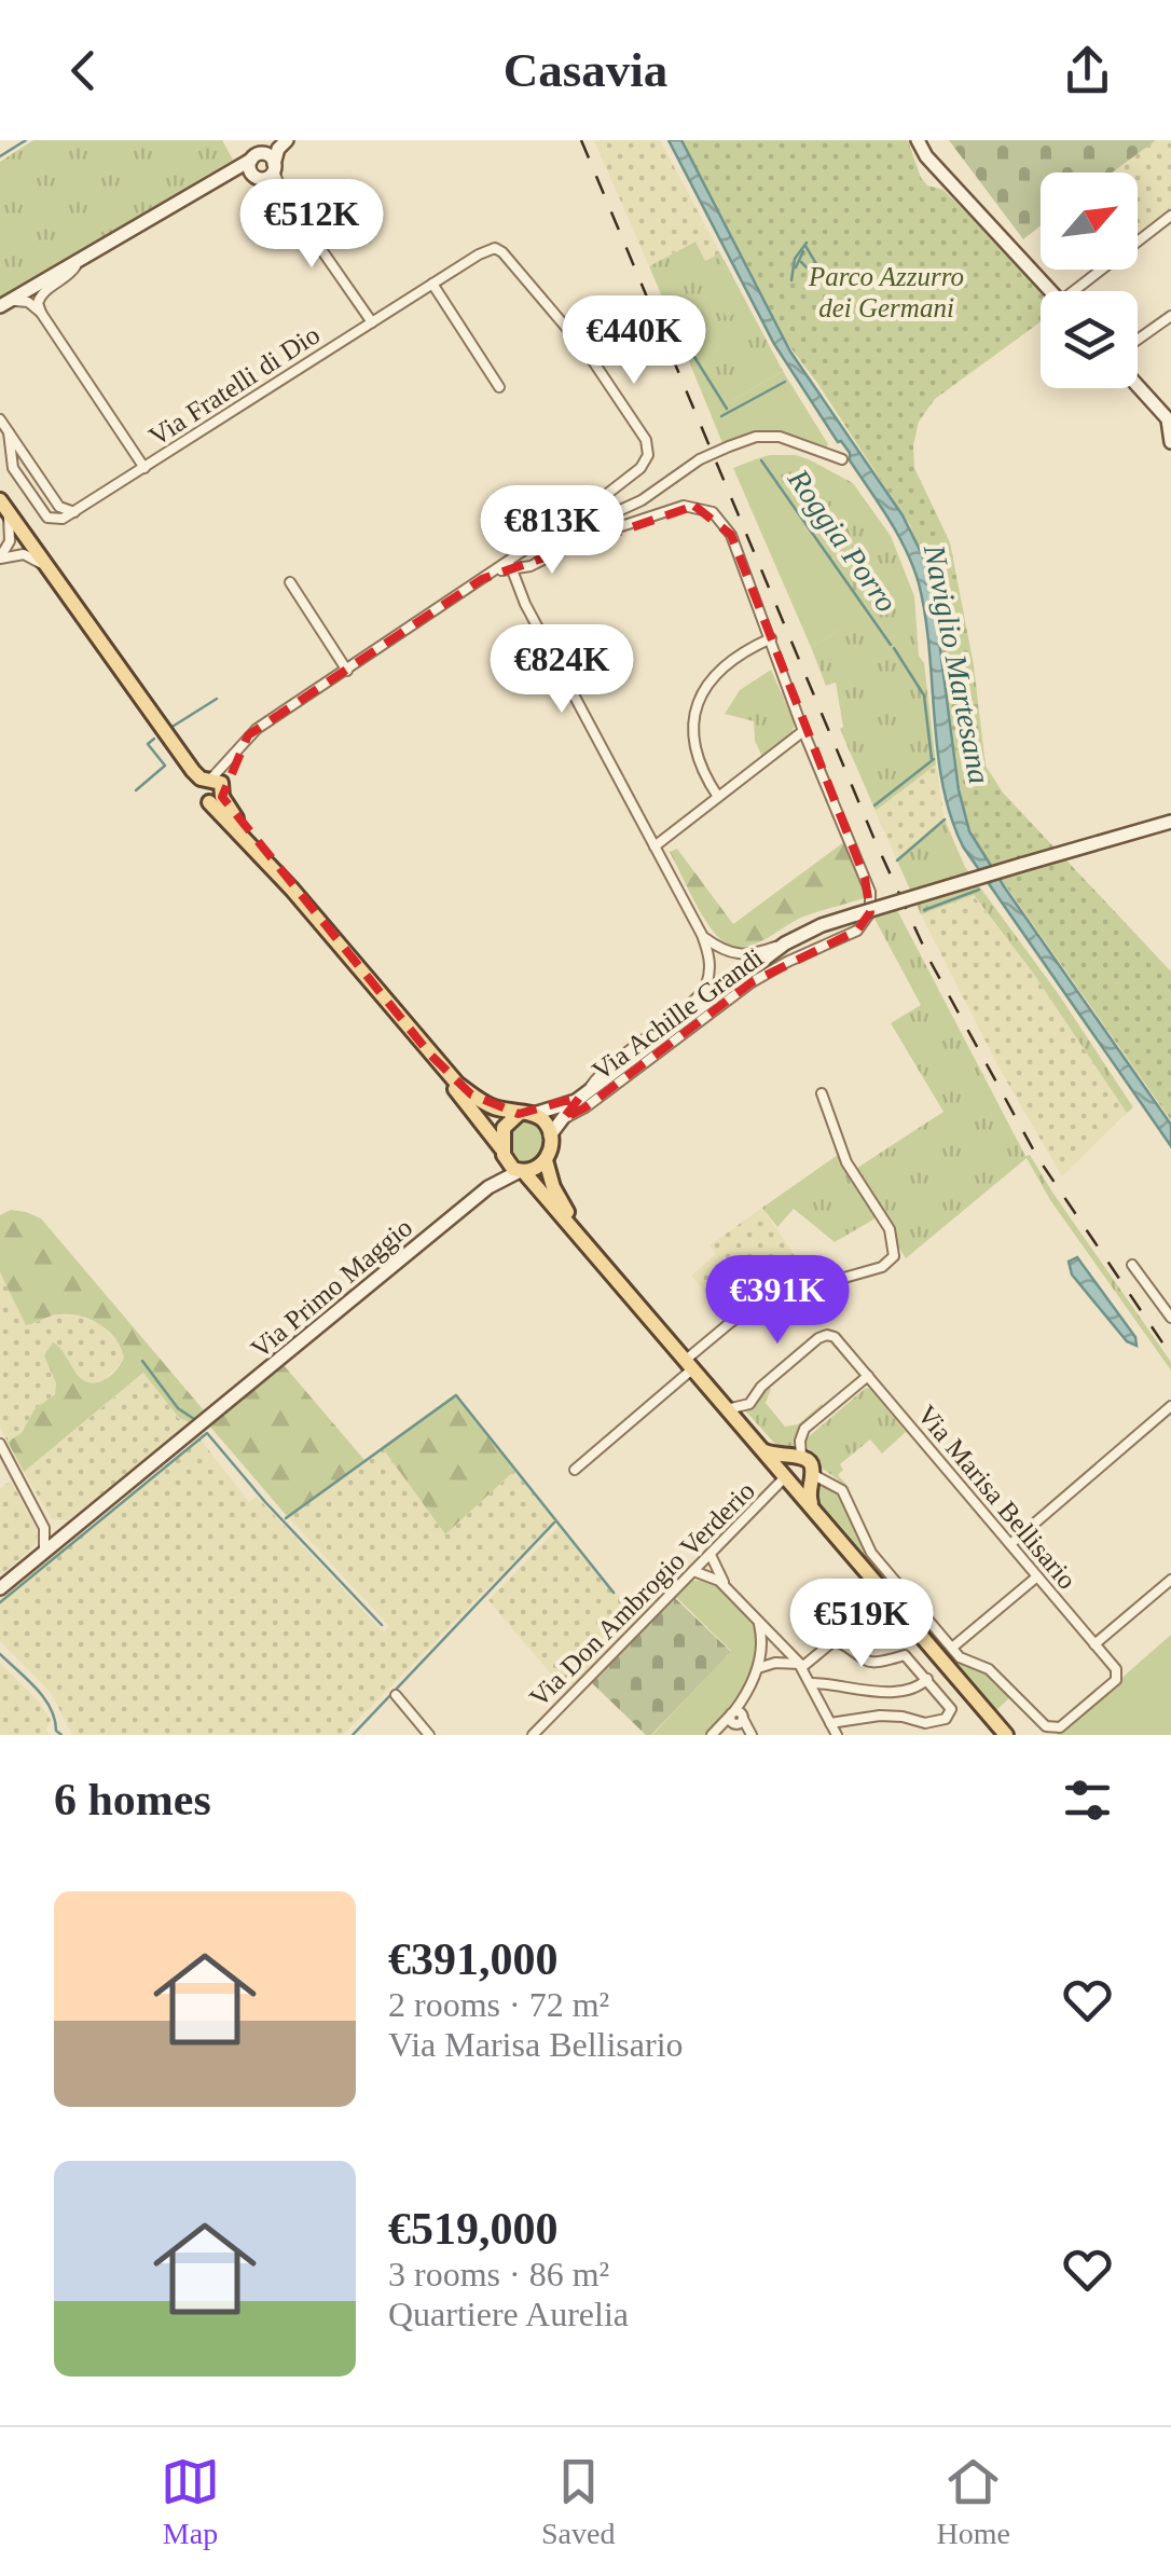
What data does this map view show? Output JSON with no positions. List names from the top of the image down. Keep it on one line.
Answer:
{"streets":{"main road":["Via Primo Maggio"],"street":["Via Fratelli di Dio","Via Achille Grandi","Via Marisa Bellisario","Via Don Ambrogio Verderio"]},"water":["Roggia Porro","Naviglio Martesana"],"parks":["Parco Azzurro dei Germani"],"north":"top right","page":{"header":"Casavia","price":["€512K","€440K","€813K","€824K","€391K","€519K"],"heading":"6 homes","list":[{"name":"€391,000","note":"2 rooms · 72 m² · Via Marisa Bellisario"},{"name":"€519,000","note":"3 rooms · 86 m² · Quartiere Aurelia"}],"tabs":["Map","Saved","Home"]}}
